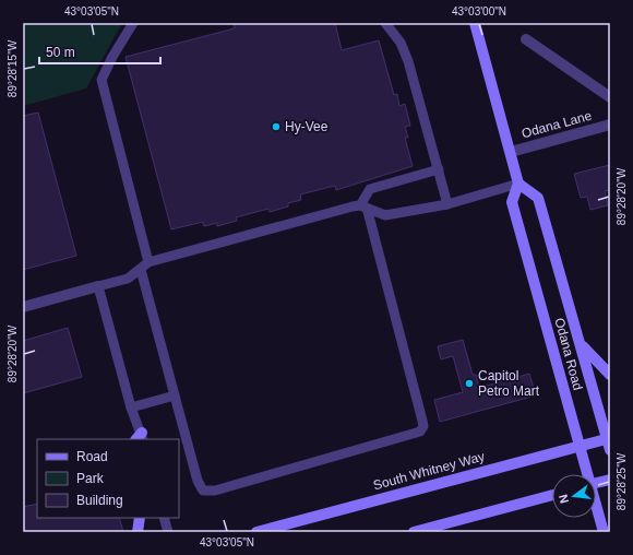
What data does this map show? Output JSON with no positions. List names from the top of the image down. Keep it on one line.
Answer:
{"streets":{"street":["Odana Lane","Odana Road","South Whitney Way"]},"crossings":[["Odana Road","South Whitney Way"]],"places":["Hy-Vee","Capitol Petro Mart"],"legend":["Road","Park","Building"],"scale_bar":"50 m","north":"left","coordinates":["43°03'05\"N","43°03'00\"N","89°28'15\"W","89°28'20\"W","89°28'25\"W"]}
